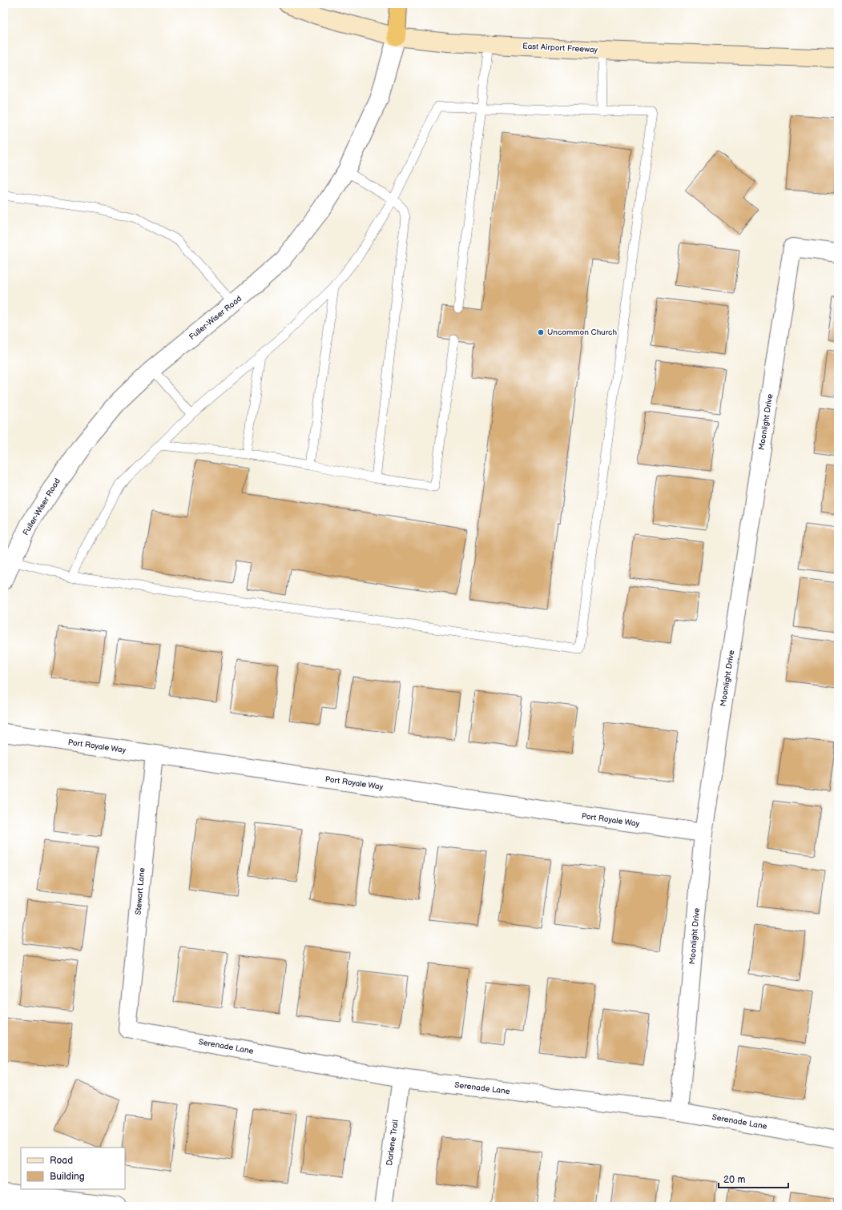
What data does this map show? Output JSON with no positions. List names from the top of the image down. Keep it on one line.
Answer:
{"streets":{"main road":["East Airport Freeway"],"street":["Fuller-Wiser Road","Moonlight Drive","Port Royale Way","Stewart Lane","Serenade Lane","Darlene Trail"]},"crossings":[["East Airport Freeway","Fuller-Wiser Road"],["Moonlight Drive","Port Royale Way"],["Moonlight Drive","Serenade Lane"],["Port Royale Way","Stewart Lane"],["Stewart Lane","Serenade Lane"],["Serenade Lane","Darlene Trail"]],"places":["Uncommon Church"],"legend":["Road","Building"],"scale_bar":"20 m"}
